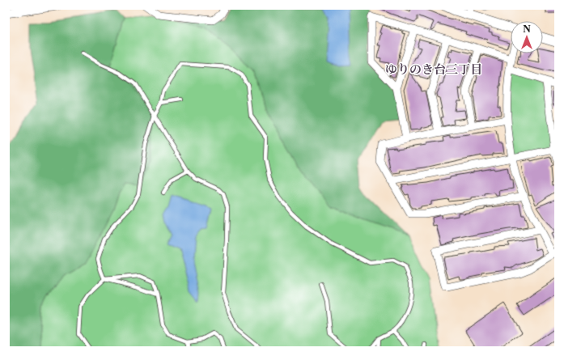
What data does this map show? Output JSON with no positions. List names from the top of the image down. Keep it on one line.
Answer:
{"districts":["ゆりのき台三丁目"],"north":"top"}
